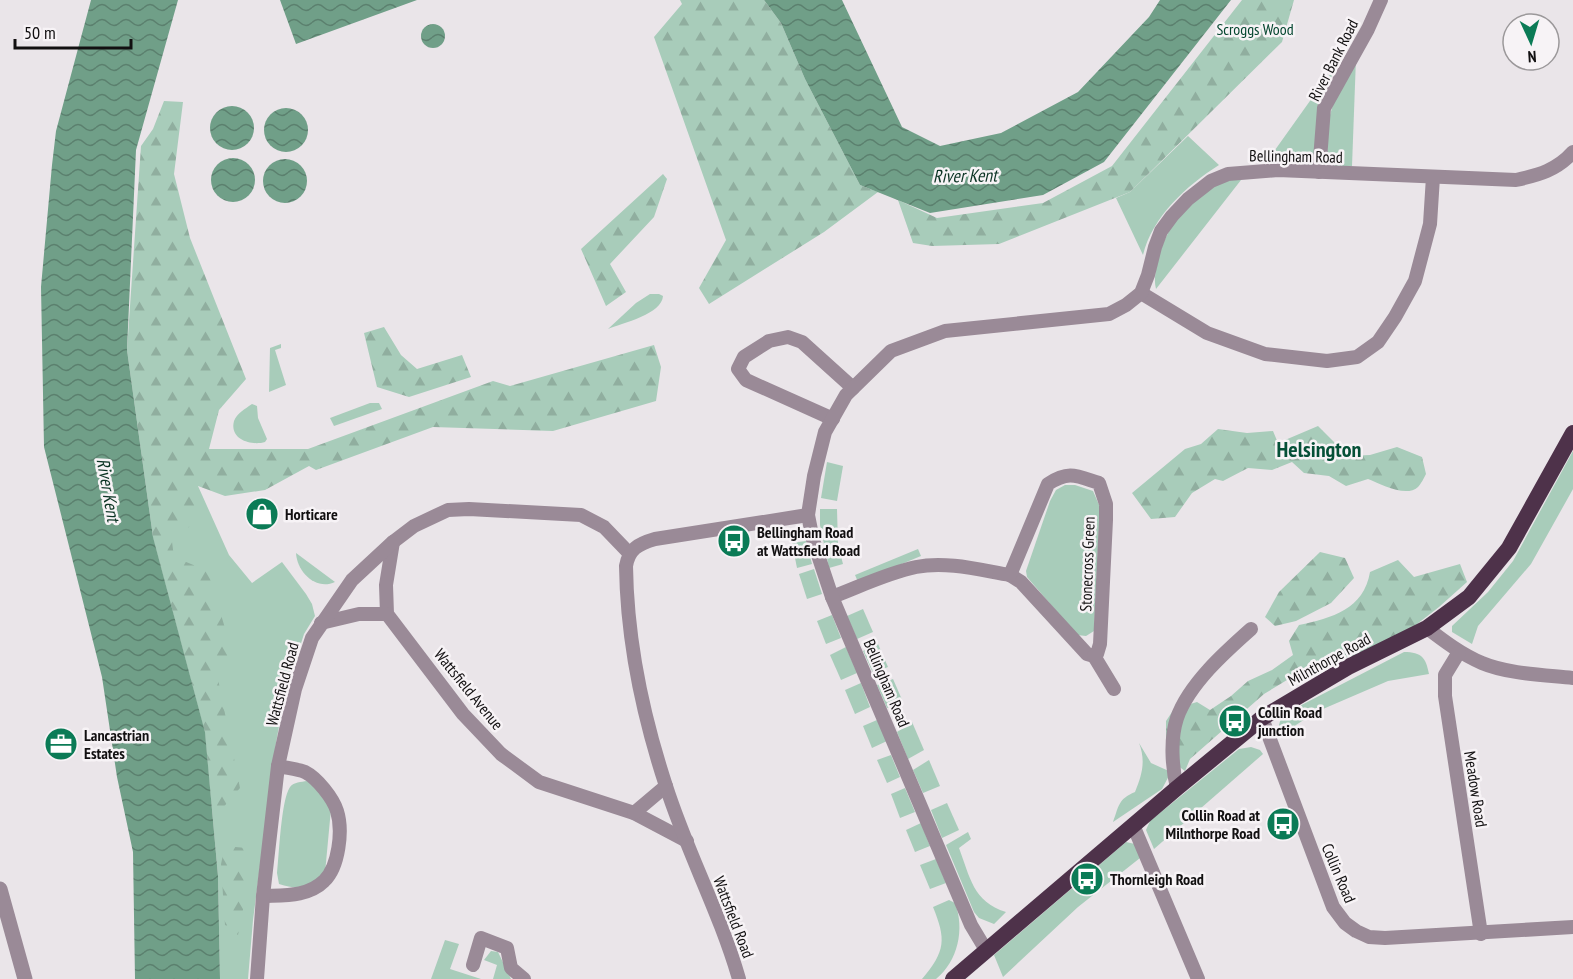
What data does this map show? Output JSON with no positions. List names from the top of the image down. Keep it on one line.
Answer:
{"streets":{"highway":["Milnthorpe Road"],"street":["River Bank Road","Bellingham Road","Stonecross Green","Wattsfield Road","Wattsfield Avenue","Meadow Road","Collin Road"]},"crossings":[["River Bank Road","Bellingham Road"],["Bellingham Road","Milnthorpe Road"],["Milnthorpe Road","Collin Road"],["Wattsfield Road","Wattsfield Avenue"],["Meadow Road","Collin Road"]],"districts":["Helsington"],"water":["River Kent"],"parks":["Scroggs Wood"],"places":{"shop":["Horticare"],"bus stop":["Bellingham Road at Wattsfield Road","Collin Road junction","Collin Road at Milnthorpe Road","Thornleigh Road"],"office":["Lancastrian Estates"]},"scale_bar":"50 m","north":"bottom"}
